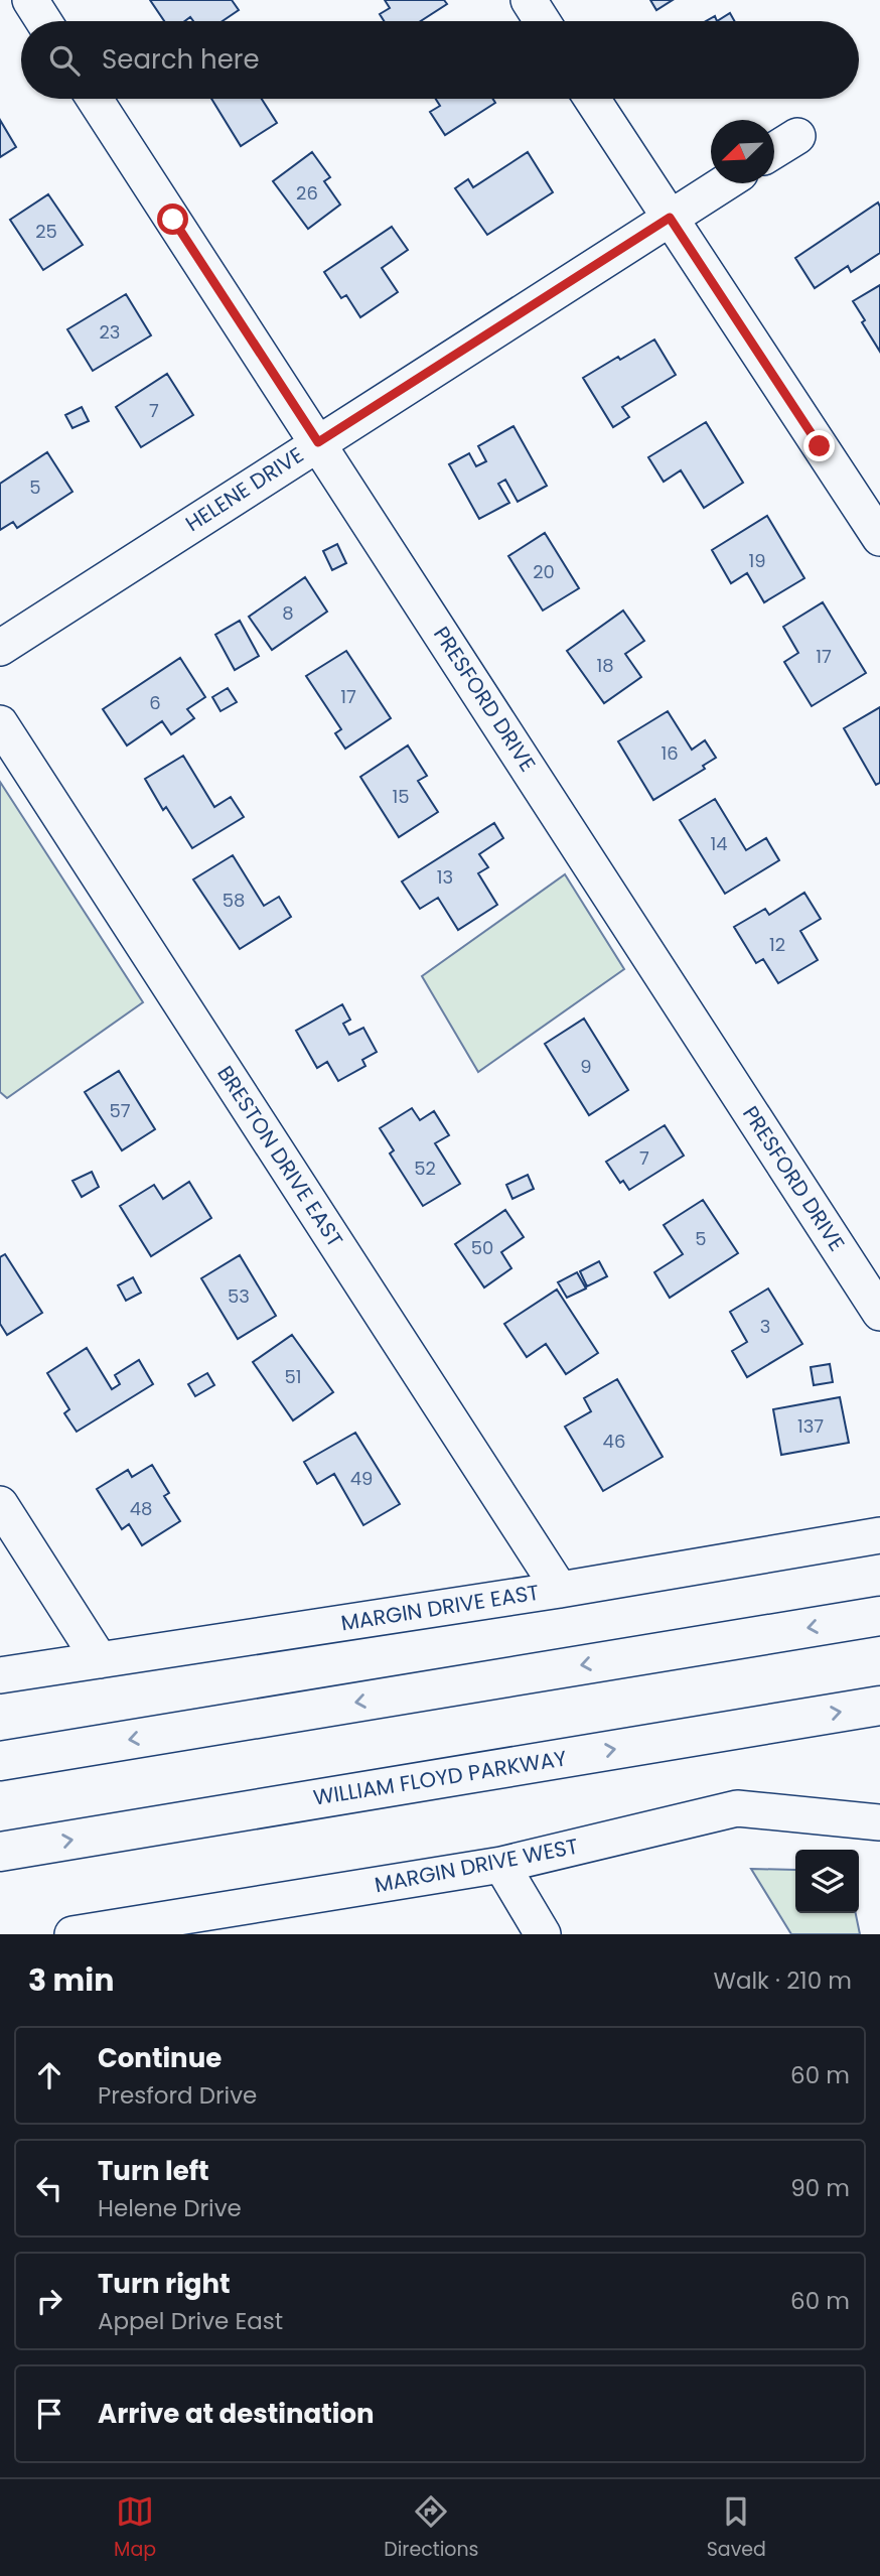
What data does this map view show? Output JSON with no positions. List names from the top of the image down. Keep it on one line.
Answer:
{"streets":{"highway":["WILLIAM FLOYD PARKWAY"],"street":["HELENE DRIVE","PRESFORD DRIVE","BRESTON DRIVE EAST","MARGIN DRIVE EAST","MARGIN DRIVE WEST"]},"crossings":[["HELENE DRIVE","PRESFORD DRIVE"],["BRESTON DRIVE EAST","MARGIN DRIVE EAST"]],"house_numbers":["26","25","23","7","5","19","20","8","17","18","17","6","16","15","14","13","58","12","9","57","7","52","5","50","53","3","51","137","46","49","48"],"north":"bottom left","page":{"search":"Search here","heading":["3 min","Walk · 210 m"],"list":[["Continue","Presford Drive","60 m"],["Turn left","Helene Drive","90 m"],["Turn right","Appel Drive East","60 m"],"Arrive at destination"],"nav":["Map","Directions","Saved"]}}
